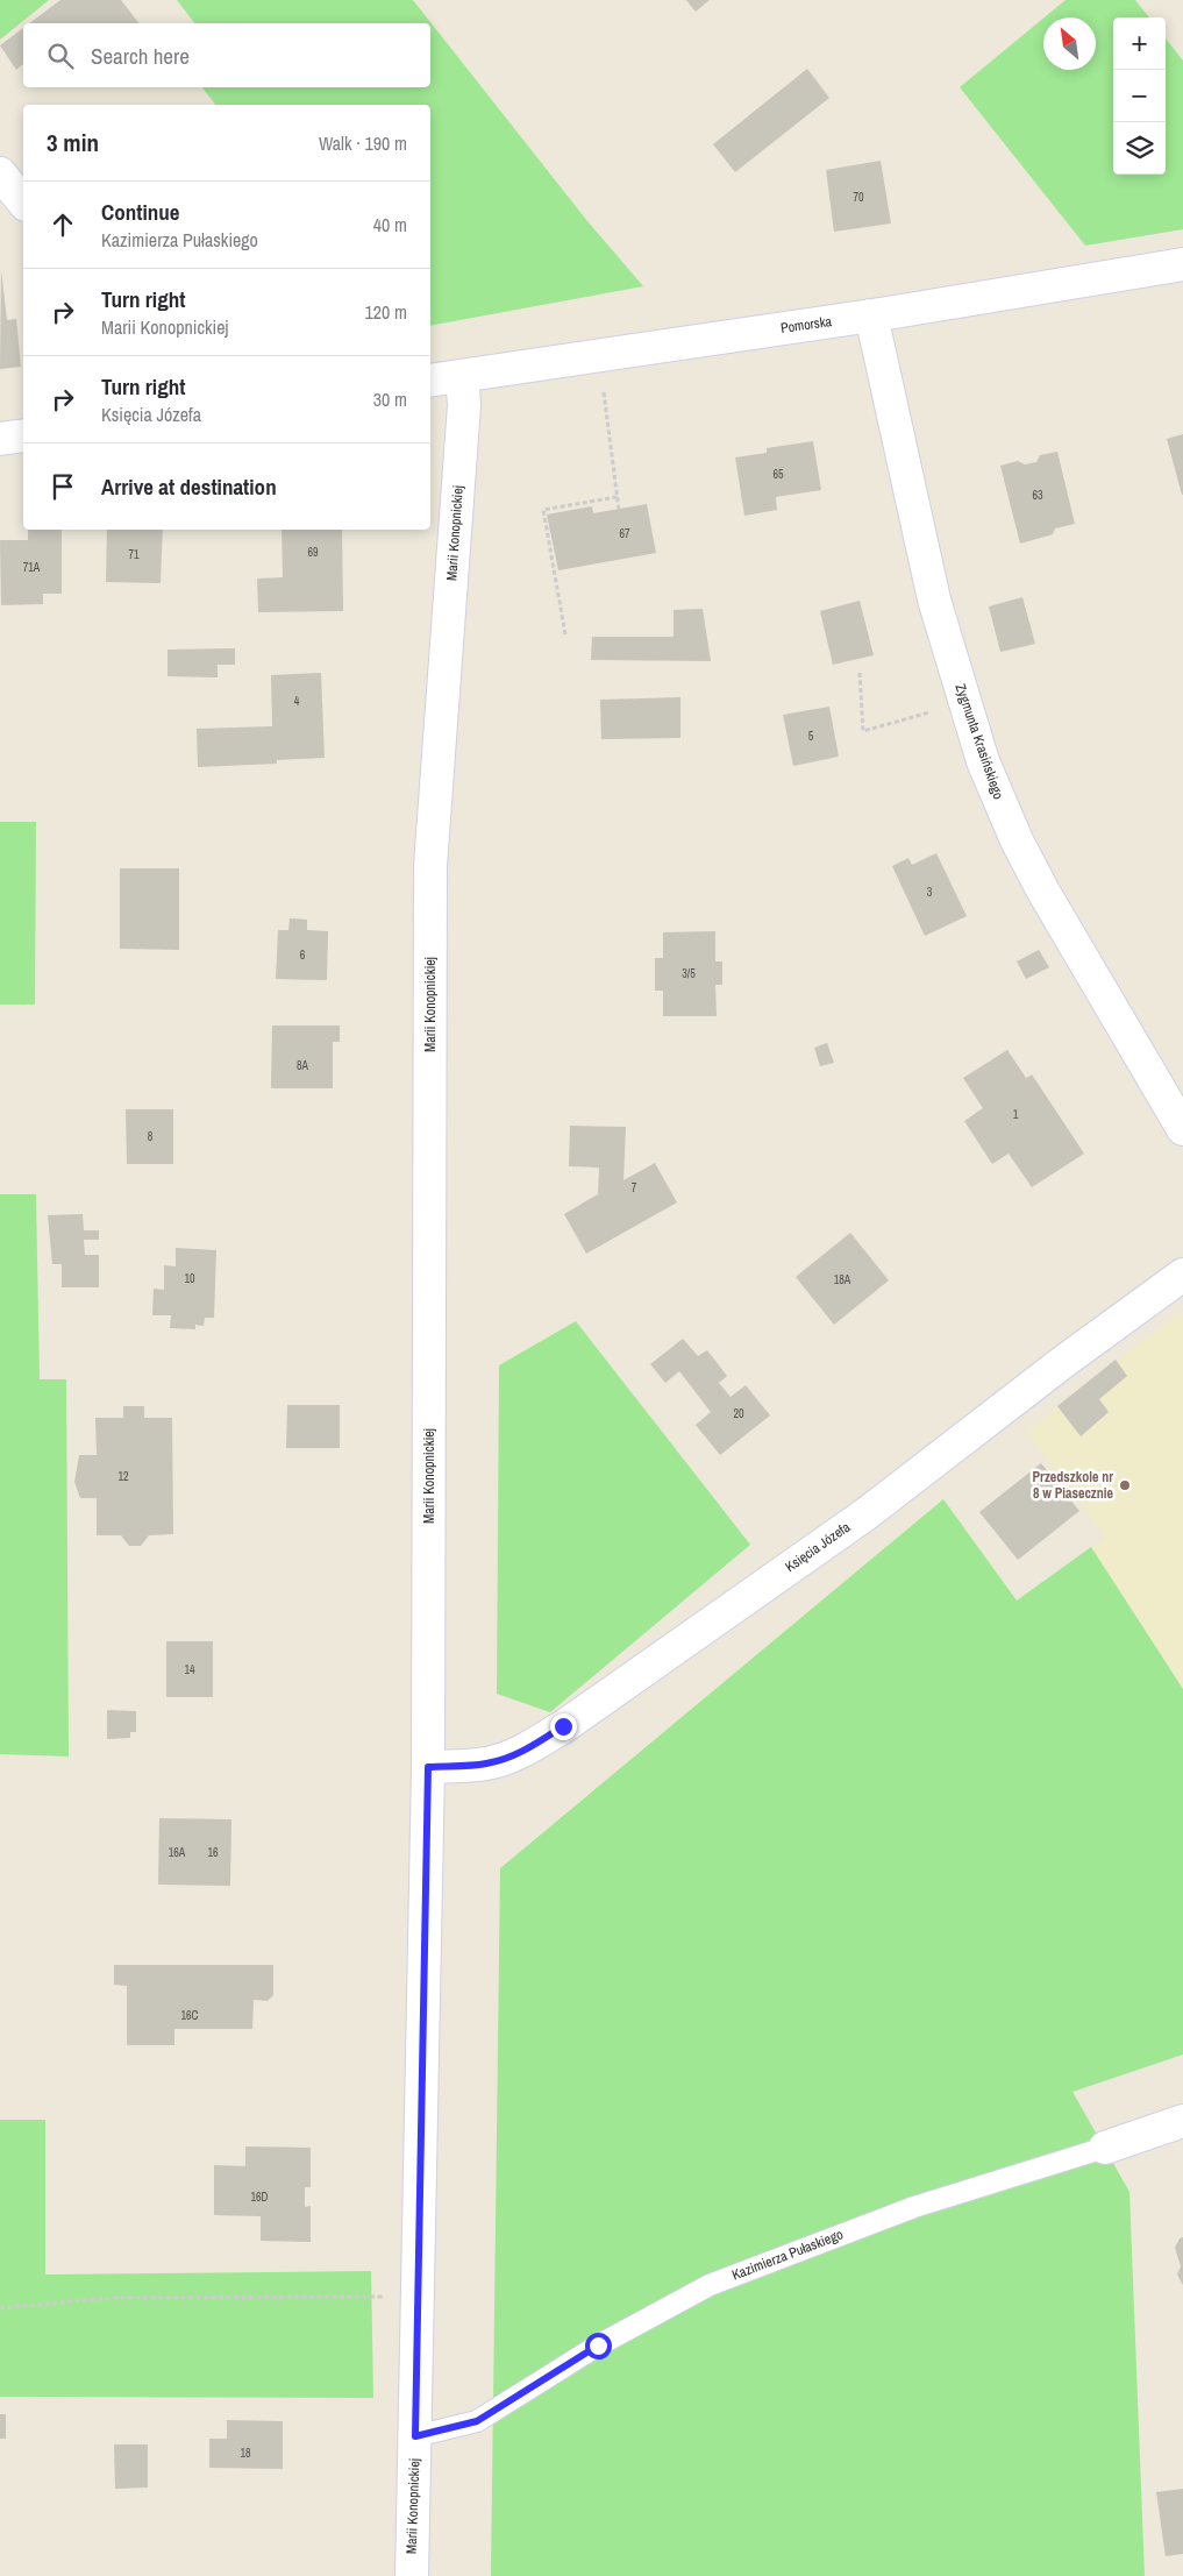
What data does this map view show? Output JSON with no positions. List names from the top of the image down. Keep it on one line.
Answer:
{"streets":{"street":["Pomorska","Marii Konopnickiej","Zygmunta Krasińskiego","Księcia Józefa","Kazimierza Pułaskiego"]},"crossings":[["Pomorska","Marii Konopnickiej"],["Pomorska","Zygmunta Krasińskiego"],["Marii Konopnickiej","Księcia Józefa"],["Marii Konopnickiej","Kazimierza Pułaskiego"]],"places":["Przedszkole nr 8 w Piasecznie"],"house_numbers":["70","65","63","67","69","71","71A","4","5","3","6","3/5","8A","1","8","7","10","18A","20","12","14","16A","16","16C","16D","18"],"north":"top left","page":{"map_buttons":["+","−"],"search":"Search here","heading":["3 min","Walk · 190 m"],"list":[["Continue","Kazimierza Pułaskiego","40 m"],["Turn right","Marii Konopnickiej","120 m"],["Turn right","Księcia Józefa","30 m"],"Arrive at destination"]}}
